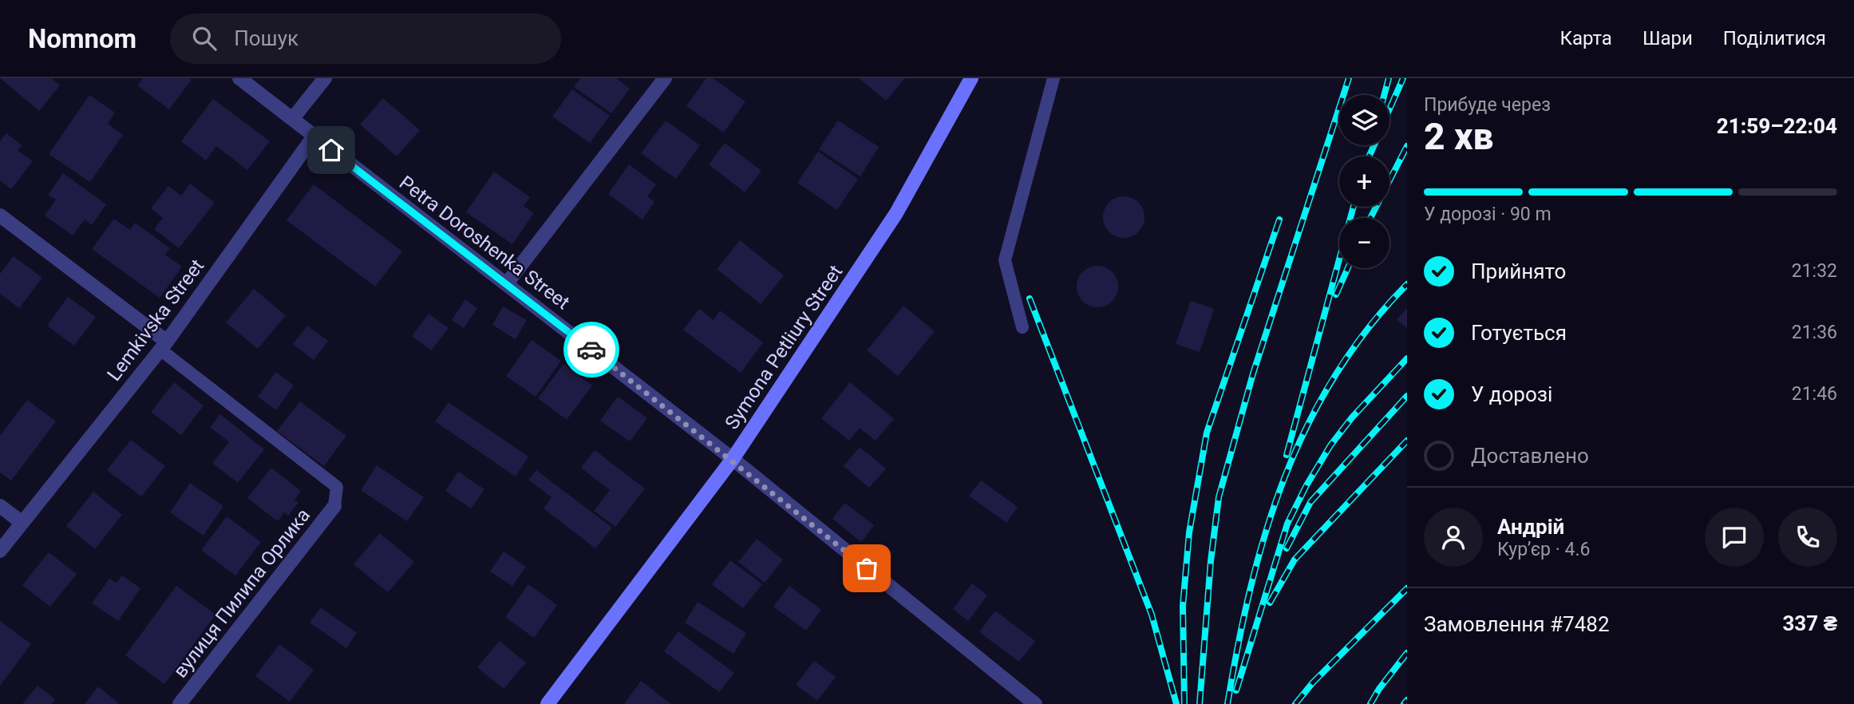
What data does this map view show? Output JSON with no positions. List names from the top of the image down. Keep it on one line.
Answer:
{"streets":{"main road":["Symona Petliury Street"],"street":["Petra Doroshenka Street","Lemkivska Street","вулиця Пилипа Орлика"]},"crossings":[["Petra Doroshenka Street","Lemkivska Street"],["Petra Doroshenka Street","Symona Petliury Street"]],"page":{"header":"Nomnom","search":"Пошук","nav":["Карта","Шари","Поділитися"],"heading":["2 хв","Прибуде через","21:59–22:04"],"panel":["Андрій","Кур’єр · 4.6","Замовлення #7482","337 ₴"],"map_buttons":["+","−"],"bar":"У дорозі · 90 m","list":[["Прийнято","21:32"],["Готується","21:36"],["У дорозі","21:46"],"Доставлено"]}}
